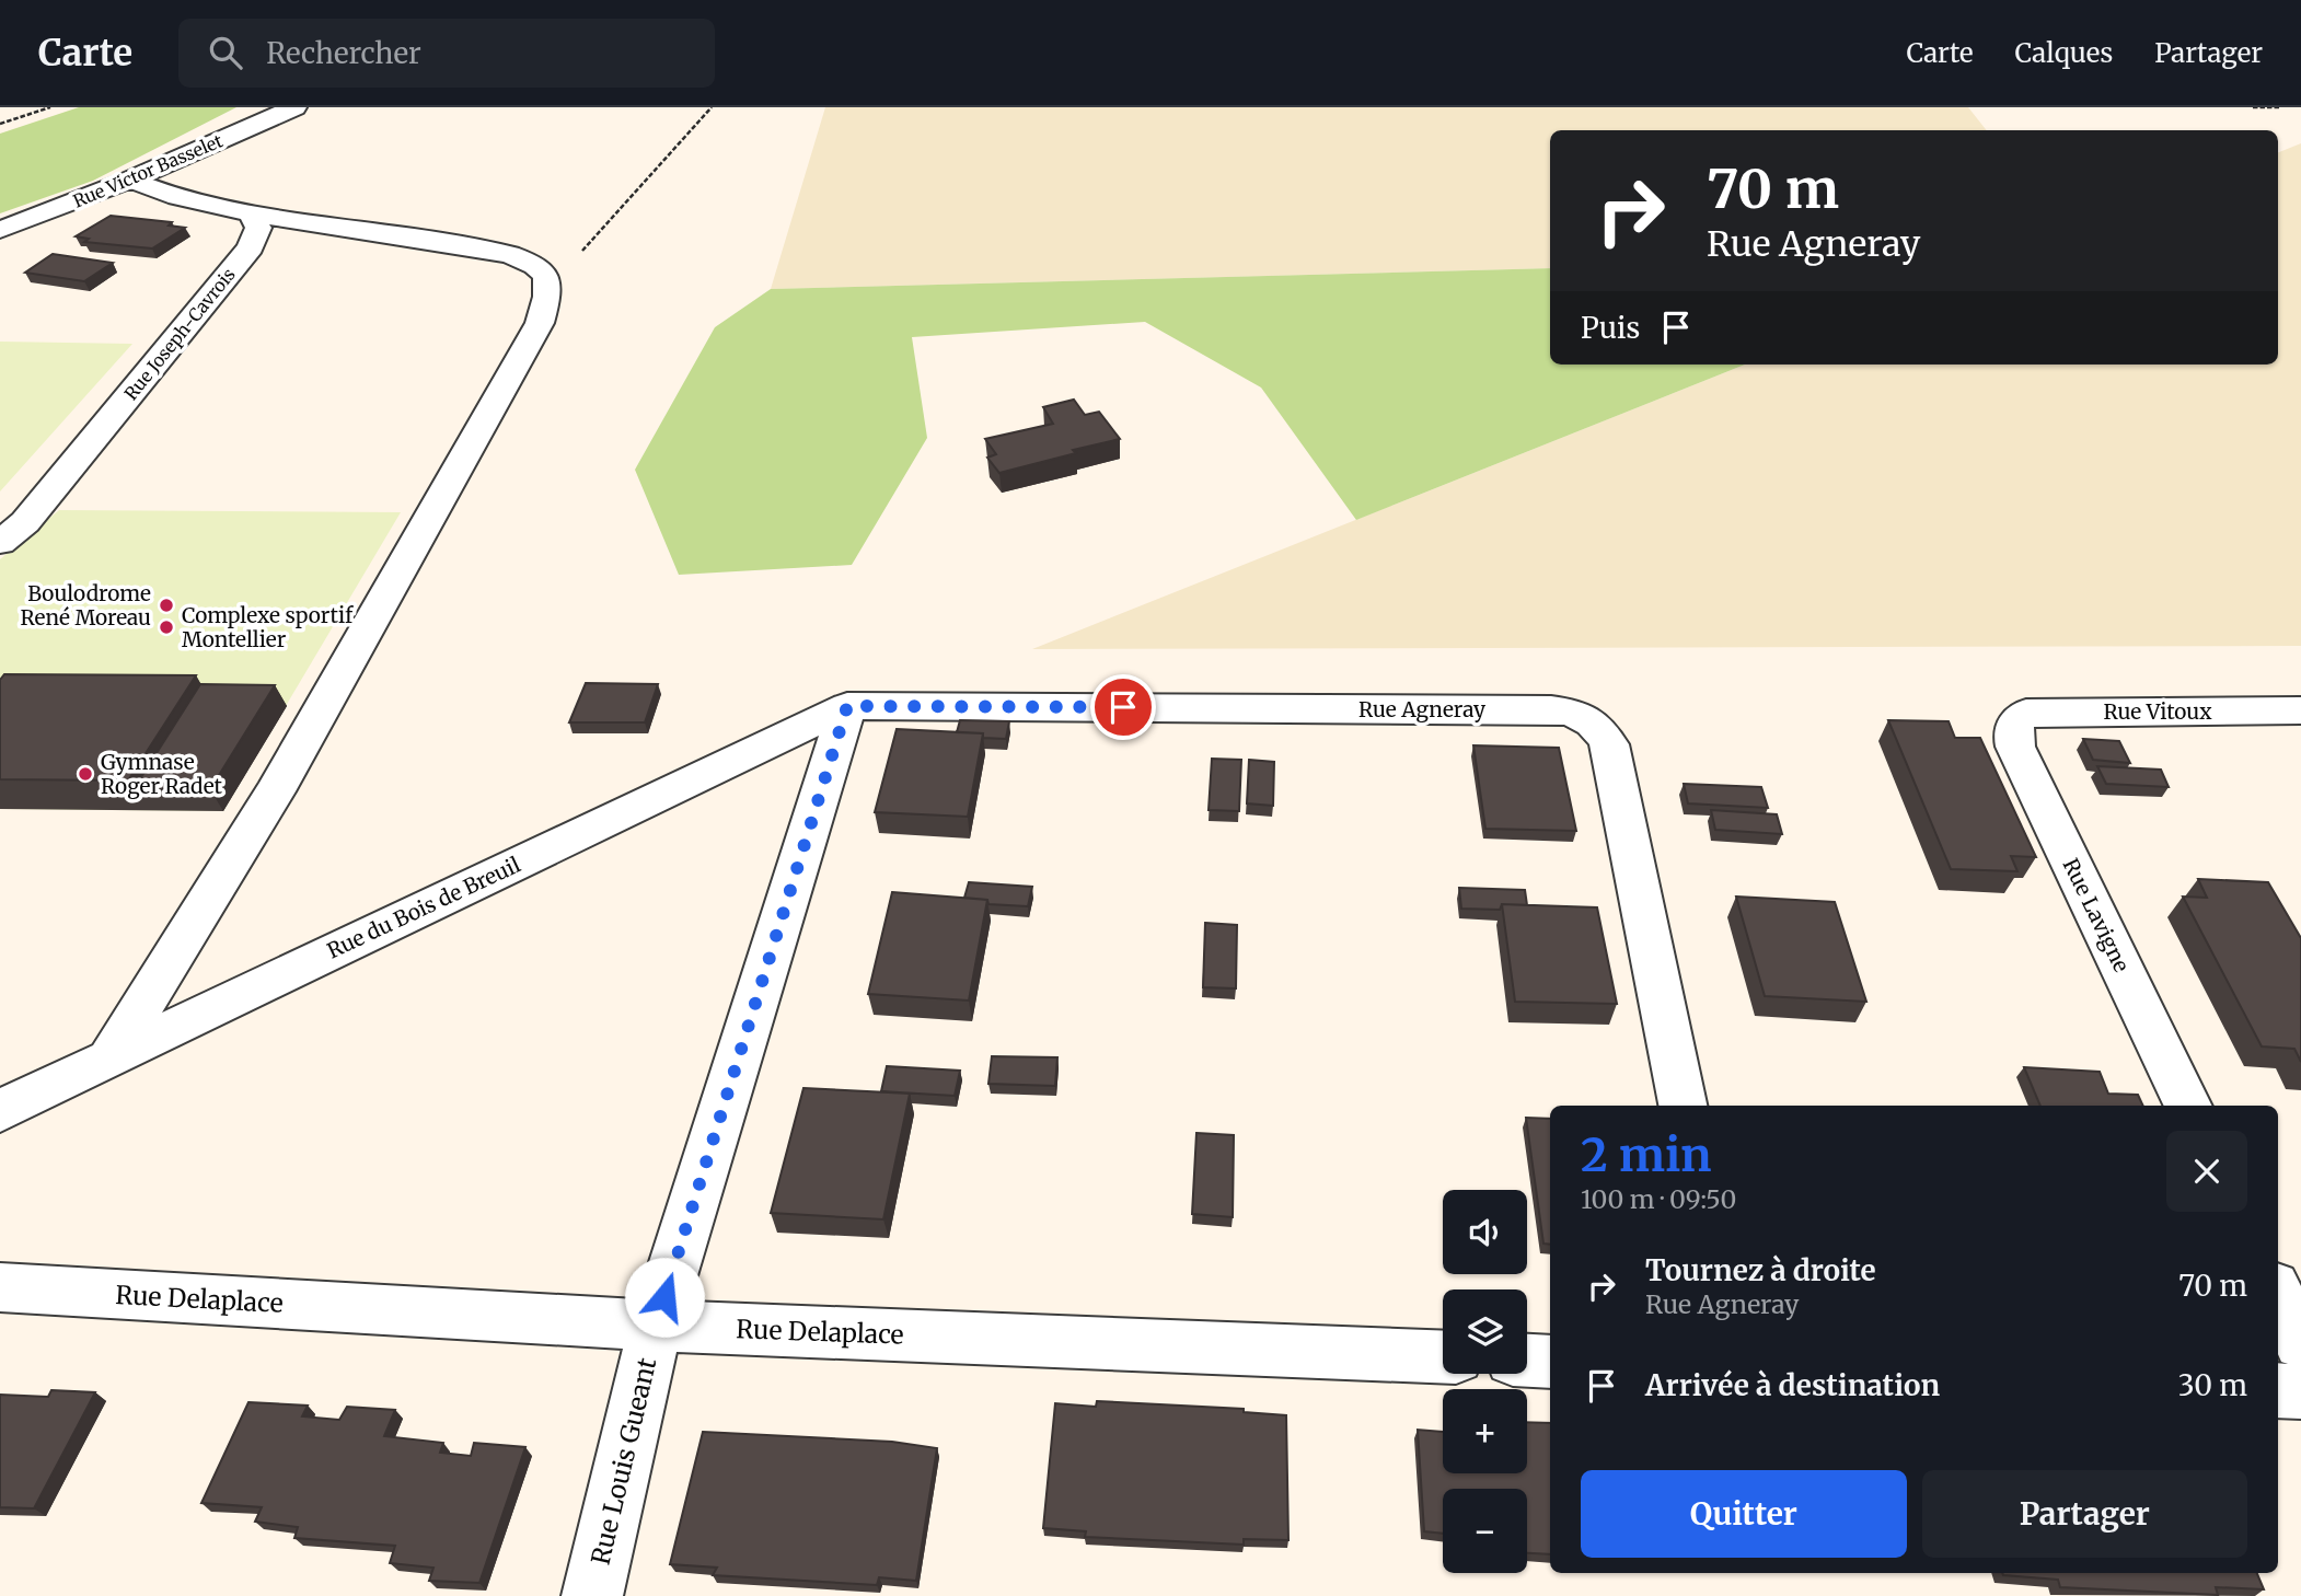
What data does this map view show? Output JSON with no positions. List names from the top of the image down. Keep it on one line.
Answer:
{"streets":{"street":["Rue Victor Basselet","Rue Joseph-Cavrois","Rue Agneray","Rue Vitoux","Rue du Bois de Breuil","Rue Lavigne","Rue Delaplace","Rue Louis Gueant"]},"crossings":[["Rue Agneray","Rue du Bois de Breuil"],["Rue Agneray","Rue Louis Gueant"],["Rue Vitoux","Rue Lavigne"],["Rue du Bois de Breuil","Rue Louis Gueant"],["Rue Delaplace","Rue Louis Gueant"]],"places":["Boulodrome René Moreau","Complexe sportif Montellier","Gymnase Roger Radet"],"page":{"header":"Carte","search":"Rechercher","nav":["Carte","Calques","Partager"],"turn":["70 m","Rue Agneray"],"then":"Puis","heading":["2 min","100 m · 09:50"],"map_buttons":["+","−"],"list":[{"name":"Tournez à droite","note":"Rue Agneray","value":"70 m"},{"name":"Arrivée à destination","value":"30 m"}],"buttons":["Quitter","Partager"]}}
